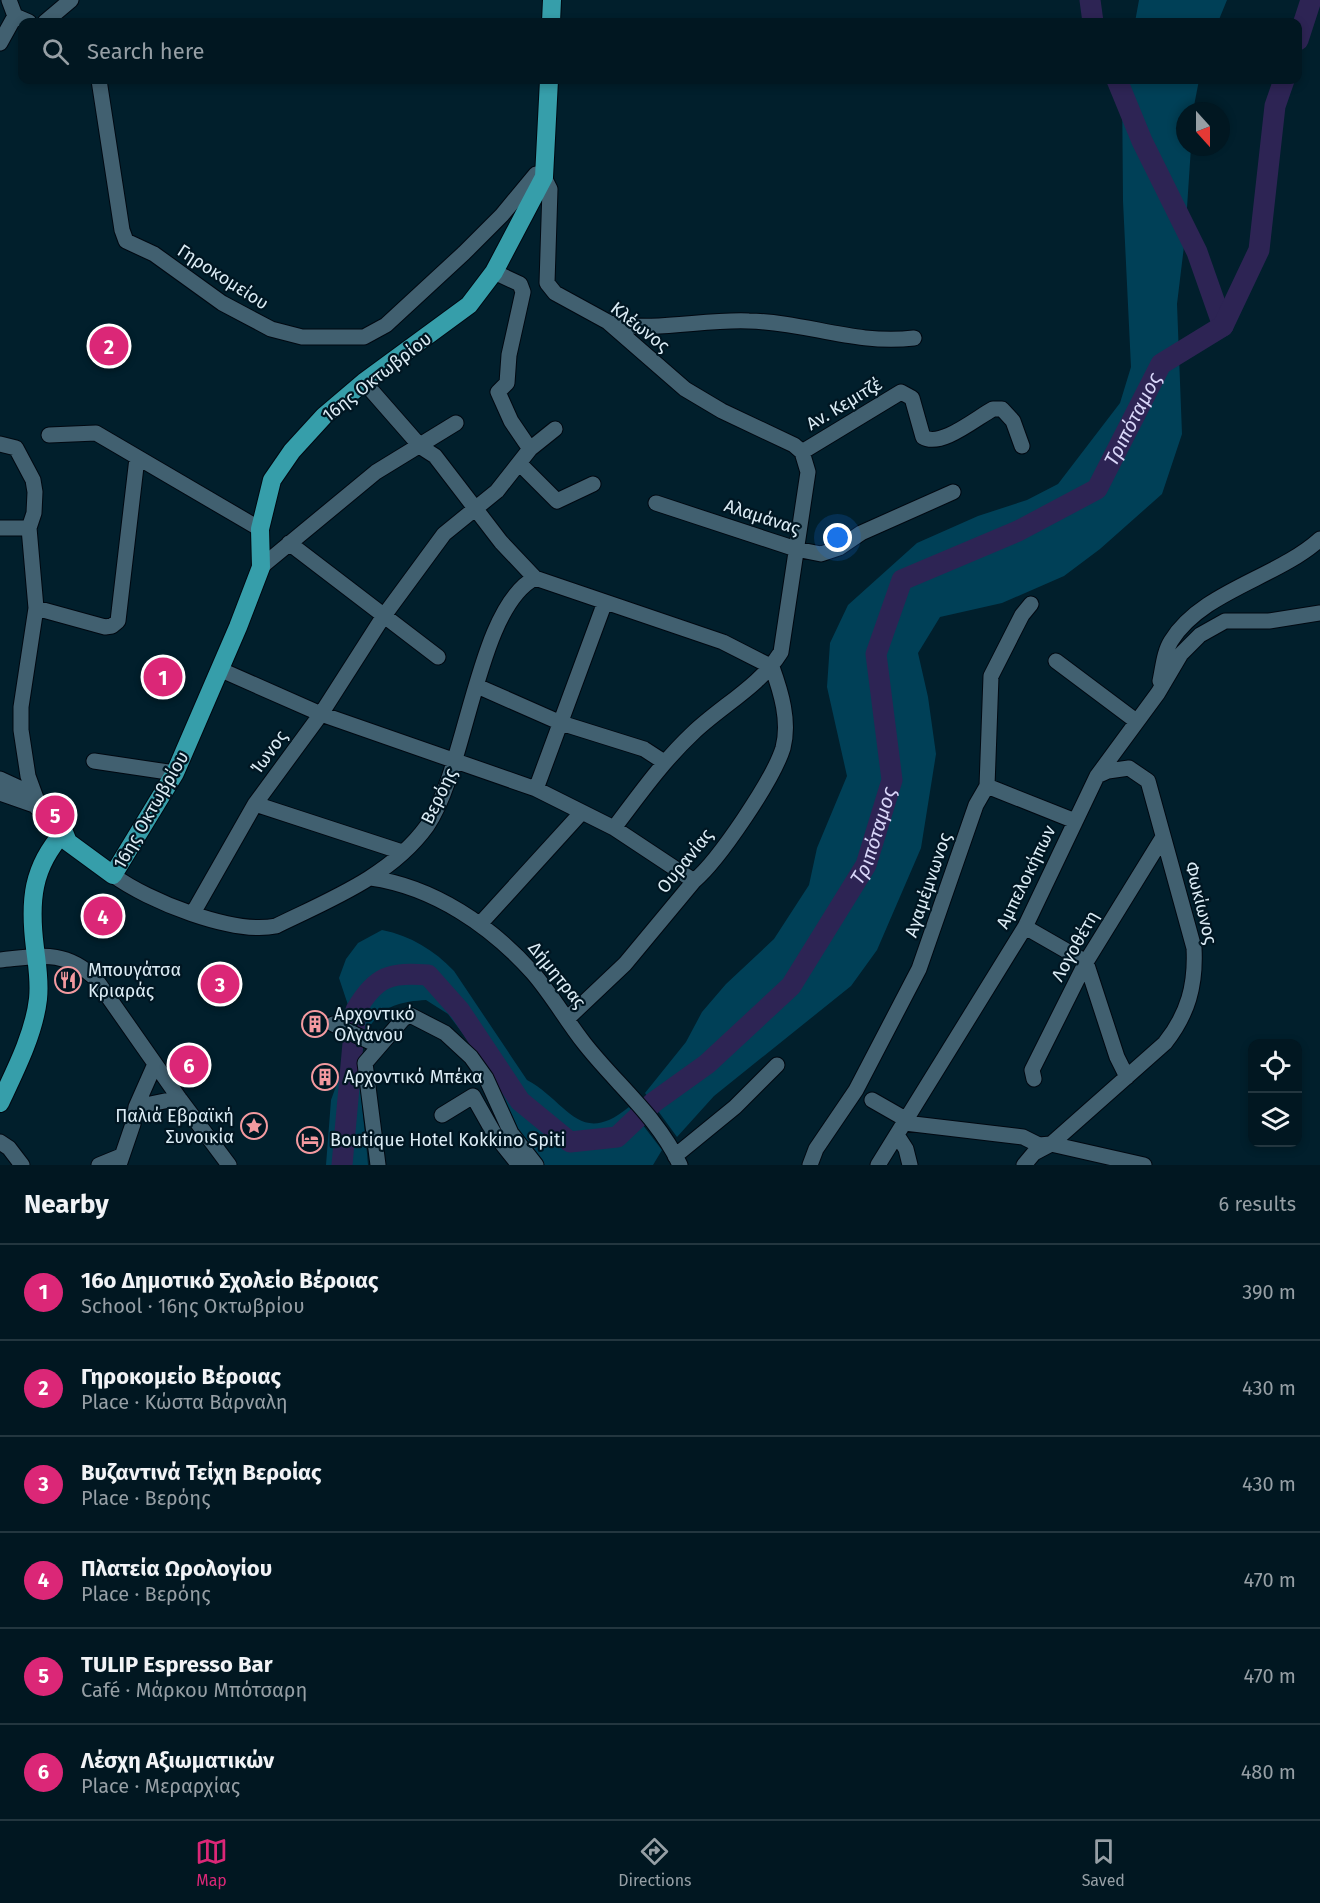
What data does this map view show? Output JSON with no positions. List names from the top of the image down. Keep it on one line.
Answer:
{"streets":{"main road":["16ης Οκτωβρίου","Βερόης"],"street":["Γηροκομείου","Κλέωνος","Αν. Κεμιτζέ","Αλαμάνας","Ίωνος","Ουρανίας","Αμπελοκήπων","Αγαμέμνωνος","Φωκίωνος","Λογοθέτη","Δήμητρας"]},"crossings":[["Γηροκομείου","Κλέωνος"],["Γηροκομείου","16ης Οκτωβρίου"],["Κλέωνος","16ης Οκτωβρίου"],["Κλέωνος","Αν. Κεμιτζέ"],["16ης Οκτωβρίου","Βερόης"],["Ίωνος","Βερόης"],["Βερόης","Δήμητρας"],["Ουρανίας","Δήμητρας"],["Αμπελοκήπων","Φωκίωνος"],["Φωκίωνος","Λογοθέτη"]],"water":["Τριπόταμος"],"places":{"restaurant":["Μπουγάτσα Κριαράς"],"building":["Αρχοντικό Ολγάνου","Αρχοντικό Μπέκα"],"place":["Παλιά Εβραϊκή Συνοικία"],"hotel":["Boutique Hotel Kokkino Spiti"]},"north":"bottom","page":{"search":"Search here","pins":["2","1","5","4","3","6"],"heading":["Nearby","6 results"],"list":[{"mark":"1","name":"16ο Δημοτικό Σχολείο Βέροιας","note":"School · 16ης Οκτωβρίου","value":"390 m"},{"mark":"2","name":"Γηροκομείο Βέροιας","note":"Place · Κώστα Βάρναλη","value":"430 m"},{"mark":"3","name":"Βυζαντινά Τείχη Βεροίας","note":"Place · Βερόης","value":"430 m"},{"mark":"4","name":"Πλατεία Ωρολογίου","note":"Place · Βερόης","value":"470 m"},{"mark":"5","name":"TULIP Espresso Bar","note":"Café · Μάρκου Μπότσαρη","value":"470 m"},{"mark":"6","name":"Λέσχη Αξιωματικών","note":"Place · Μεραρχίας","value":"480 m"}],"nav":["Map","Directions","Saved"]}}
